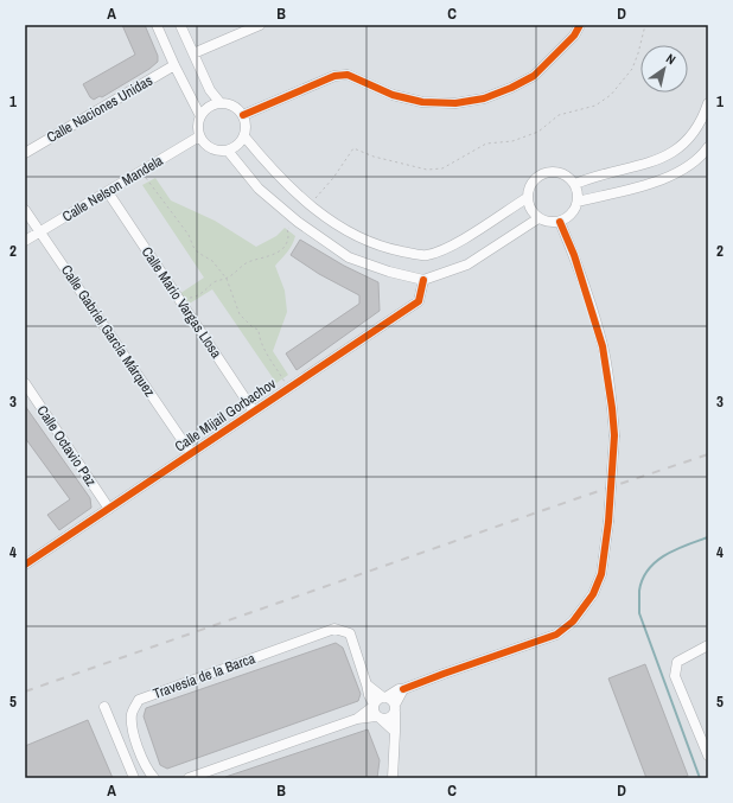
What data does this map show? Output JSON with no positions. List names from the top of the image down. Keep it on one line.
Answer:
{"streets":{"street":["Calle Naciones Unidas","Calle Nelson Mandela","Calle Mario Vargas Llosa","Calle Gabriel García Márquez","Calle Mijail Gorbachov","Calle Octavio Paz","Travesía de la Barca"]},"crossings":[["Calle Nelson Mandela","Calle Mario Vargas Llosa"],["Calle Nelson Mandela","Calle Gabriel García Márquez"],["Calle Mario Vargas Llosa","Calle Mijail Gorbachov"],["Calle Gabriel García Márquez","Calle Mijail Gorbachov"],["Calle Mijail Gorbachov","Calle Octavio Paz"]],"north":"top right","grid":{"columns":["A","B","C","D"],"rows":["1","2","3","4","5"]}}
